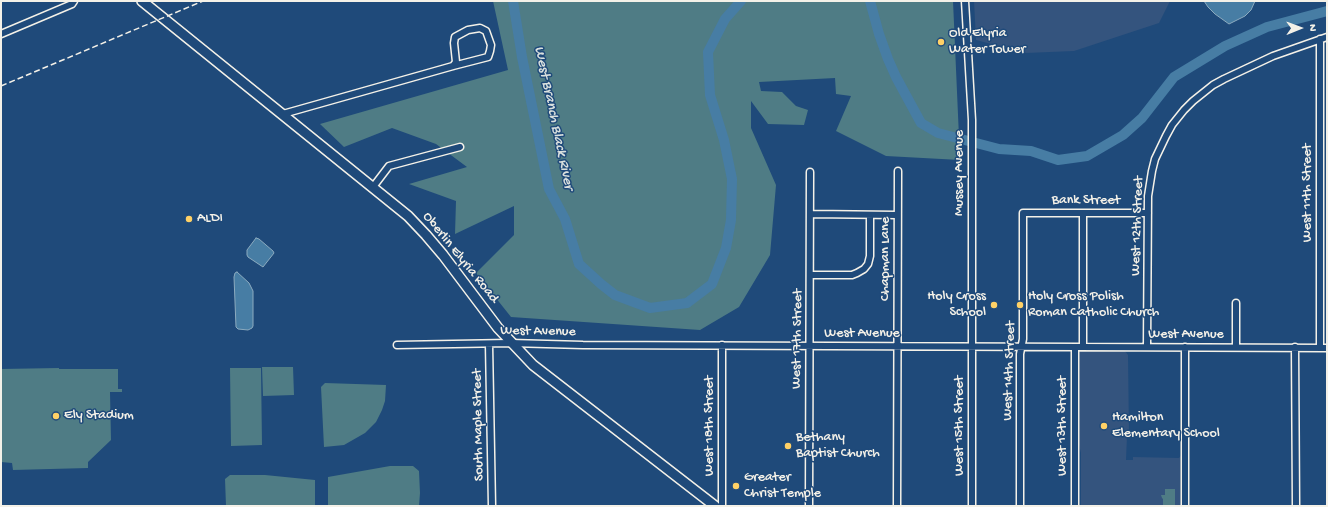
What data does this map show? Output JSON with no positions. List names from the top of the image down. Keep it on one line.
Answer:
{"streets":{"main road":["Oberlin Elyria Road"],"street":["Mussey Avenue","West 11th Street","Bank Street","West 12th Street","Chapman Lane","West Avenue","West 17th Street","West 14th Street","South Maple Street","West 18th Street","West 15th Street","West 13th Street"]},"crossings":[["Mussey Avenue","West Avenue"],["Mussey Avenue","West 15th Street"],["West 11th Street","West 12th Street"],["West 11th Street","West Avenue"],["Bank Street","West 12th Street"],["Bank Street","West 14th Street"],["West 12th Street","West Avenue"],["Oberlin Elyria Road","West Avenue"],["Chapman Lane","West Avenue"],["West Avenue","West 17th Street"],["West Avenue","West 14th Street"],["West Avenue","South Maple Street"],["West Avenue","West 18th Street"],["West Avenue","West 15th Street"],["West Avenue","West 13th Street"]],"water":["West Branch Black River"],"places":["Old Elyria Water Tower","ALDI","Holy Cross School","Holy Cross Polish Roman Catholic Church","Ely Stadium","Hamilton Elementary School","Bethany Baptist Church","Greater Christ Temple"],"north":"right"}
